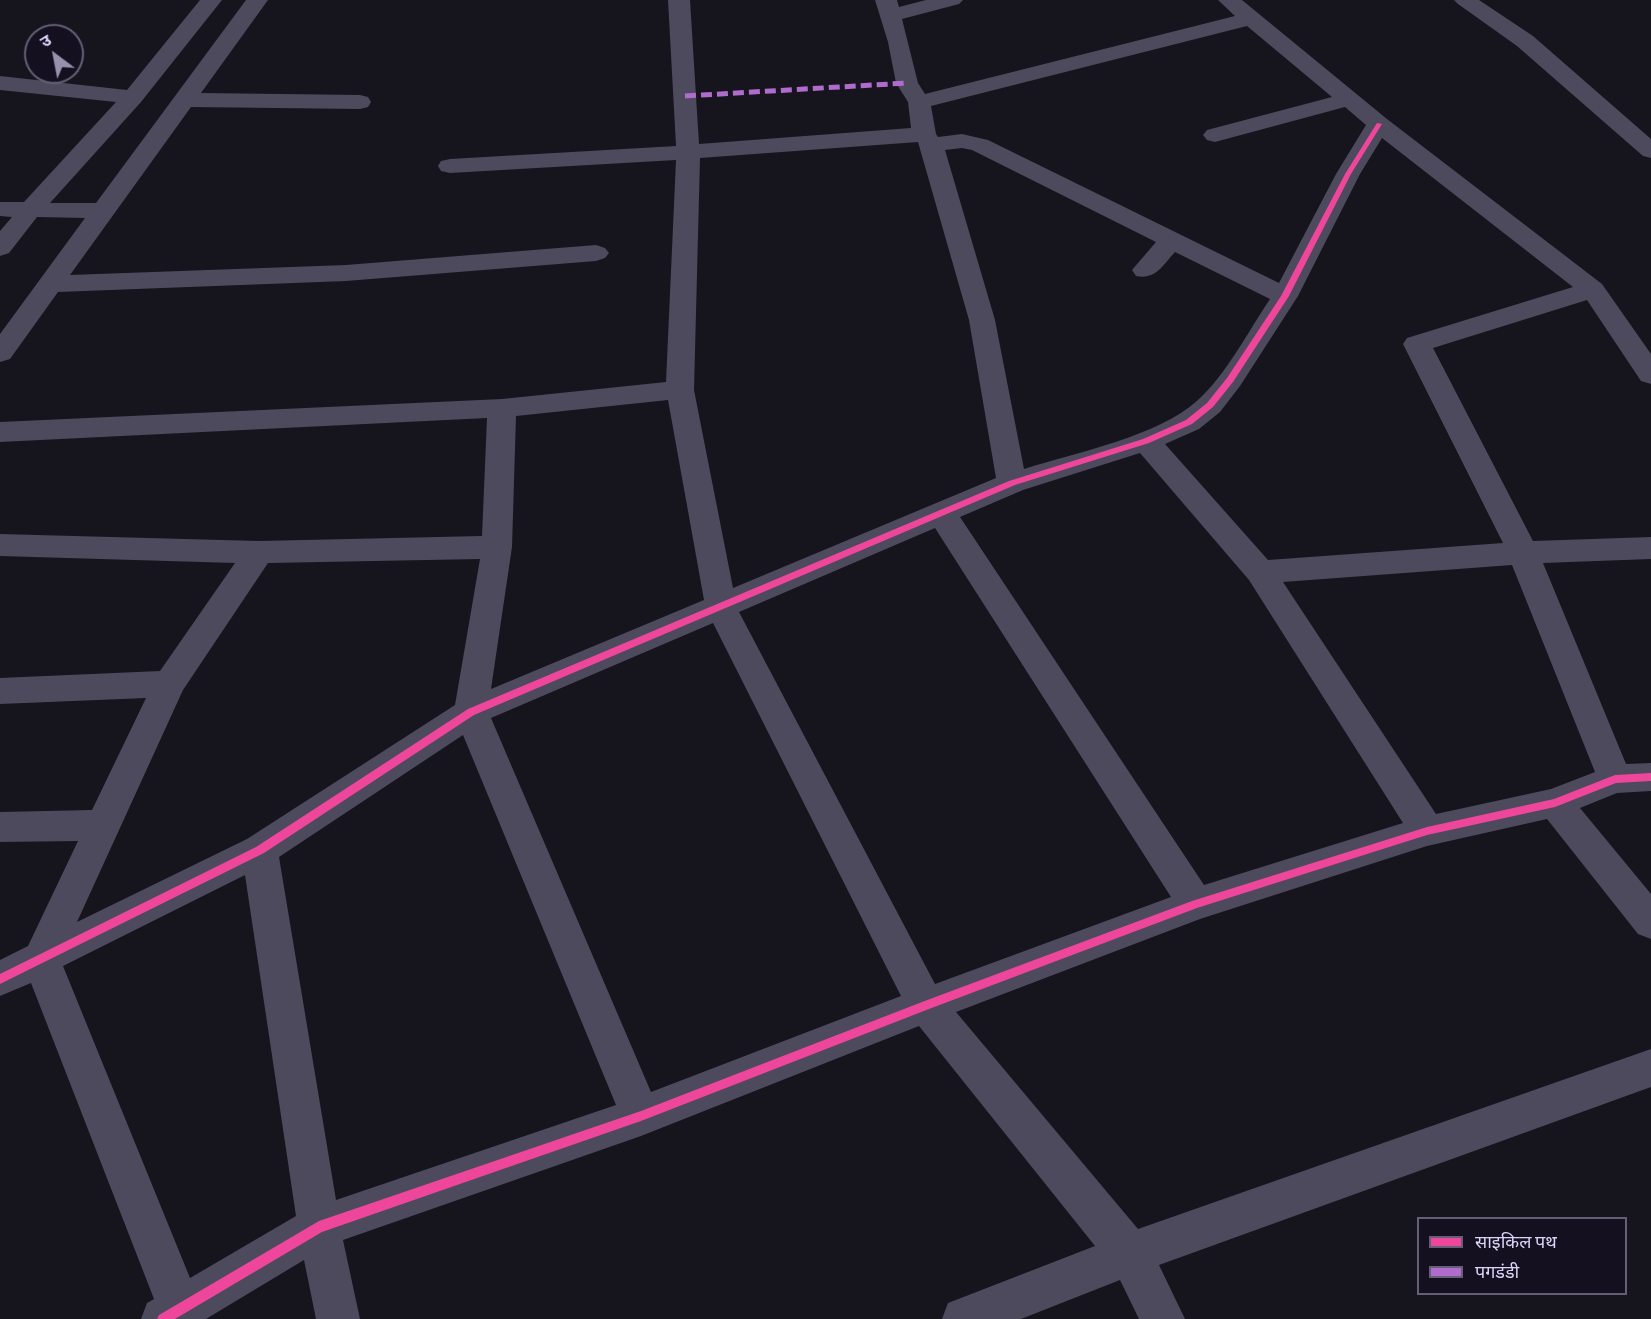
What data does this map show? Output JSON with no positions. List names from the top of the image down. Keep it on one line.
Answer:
{"legend":["साइकिल पथ","पगडंडी"],"north":"top left"}
